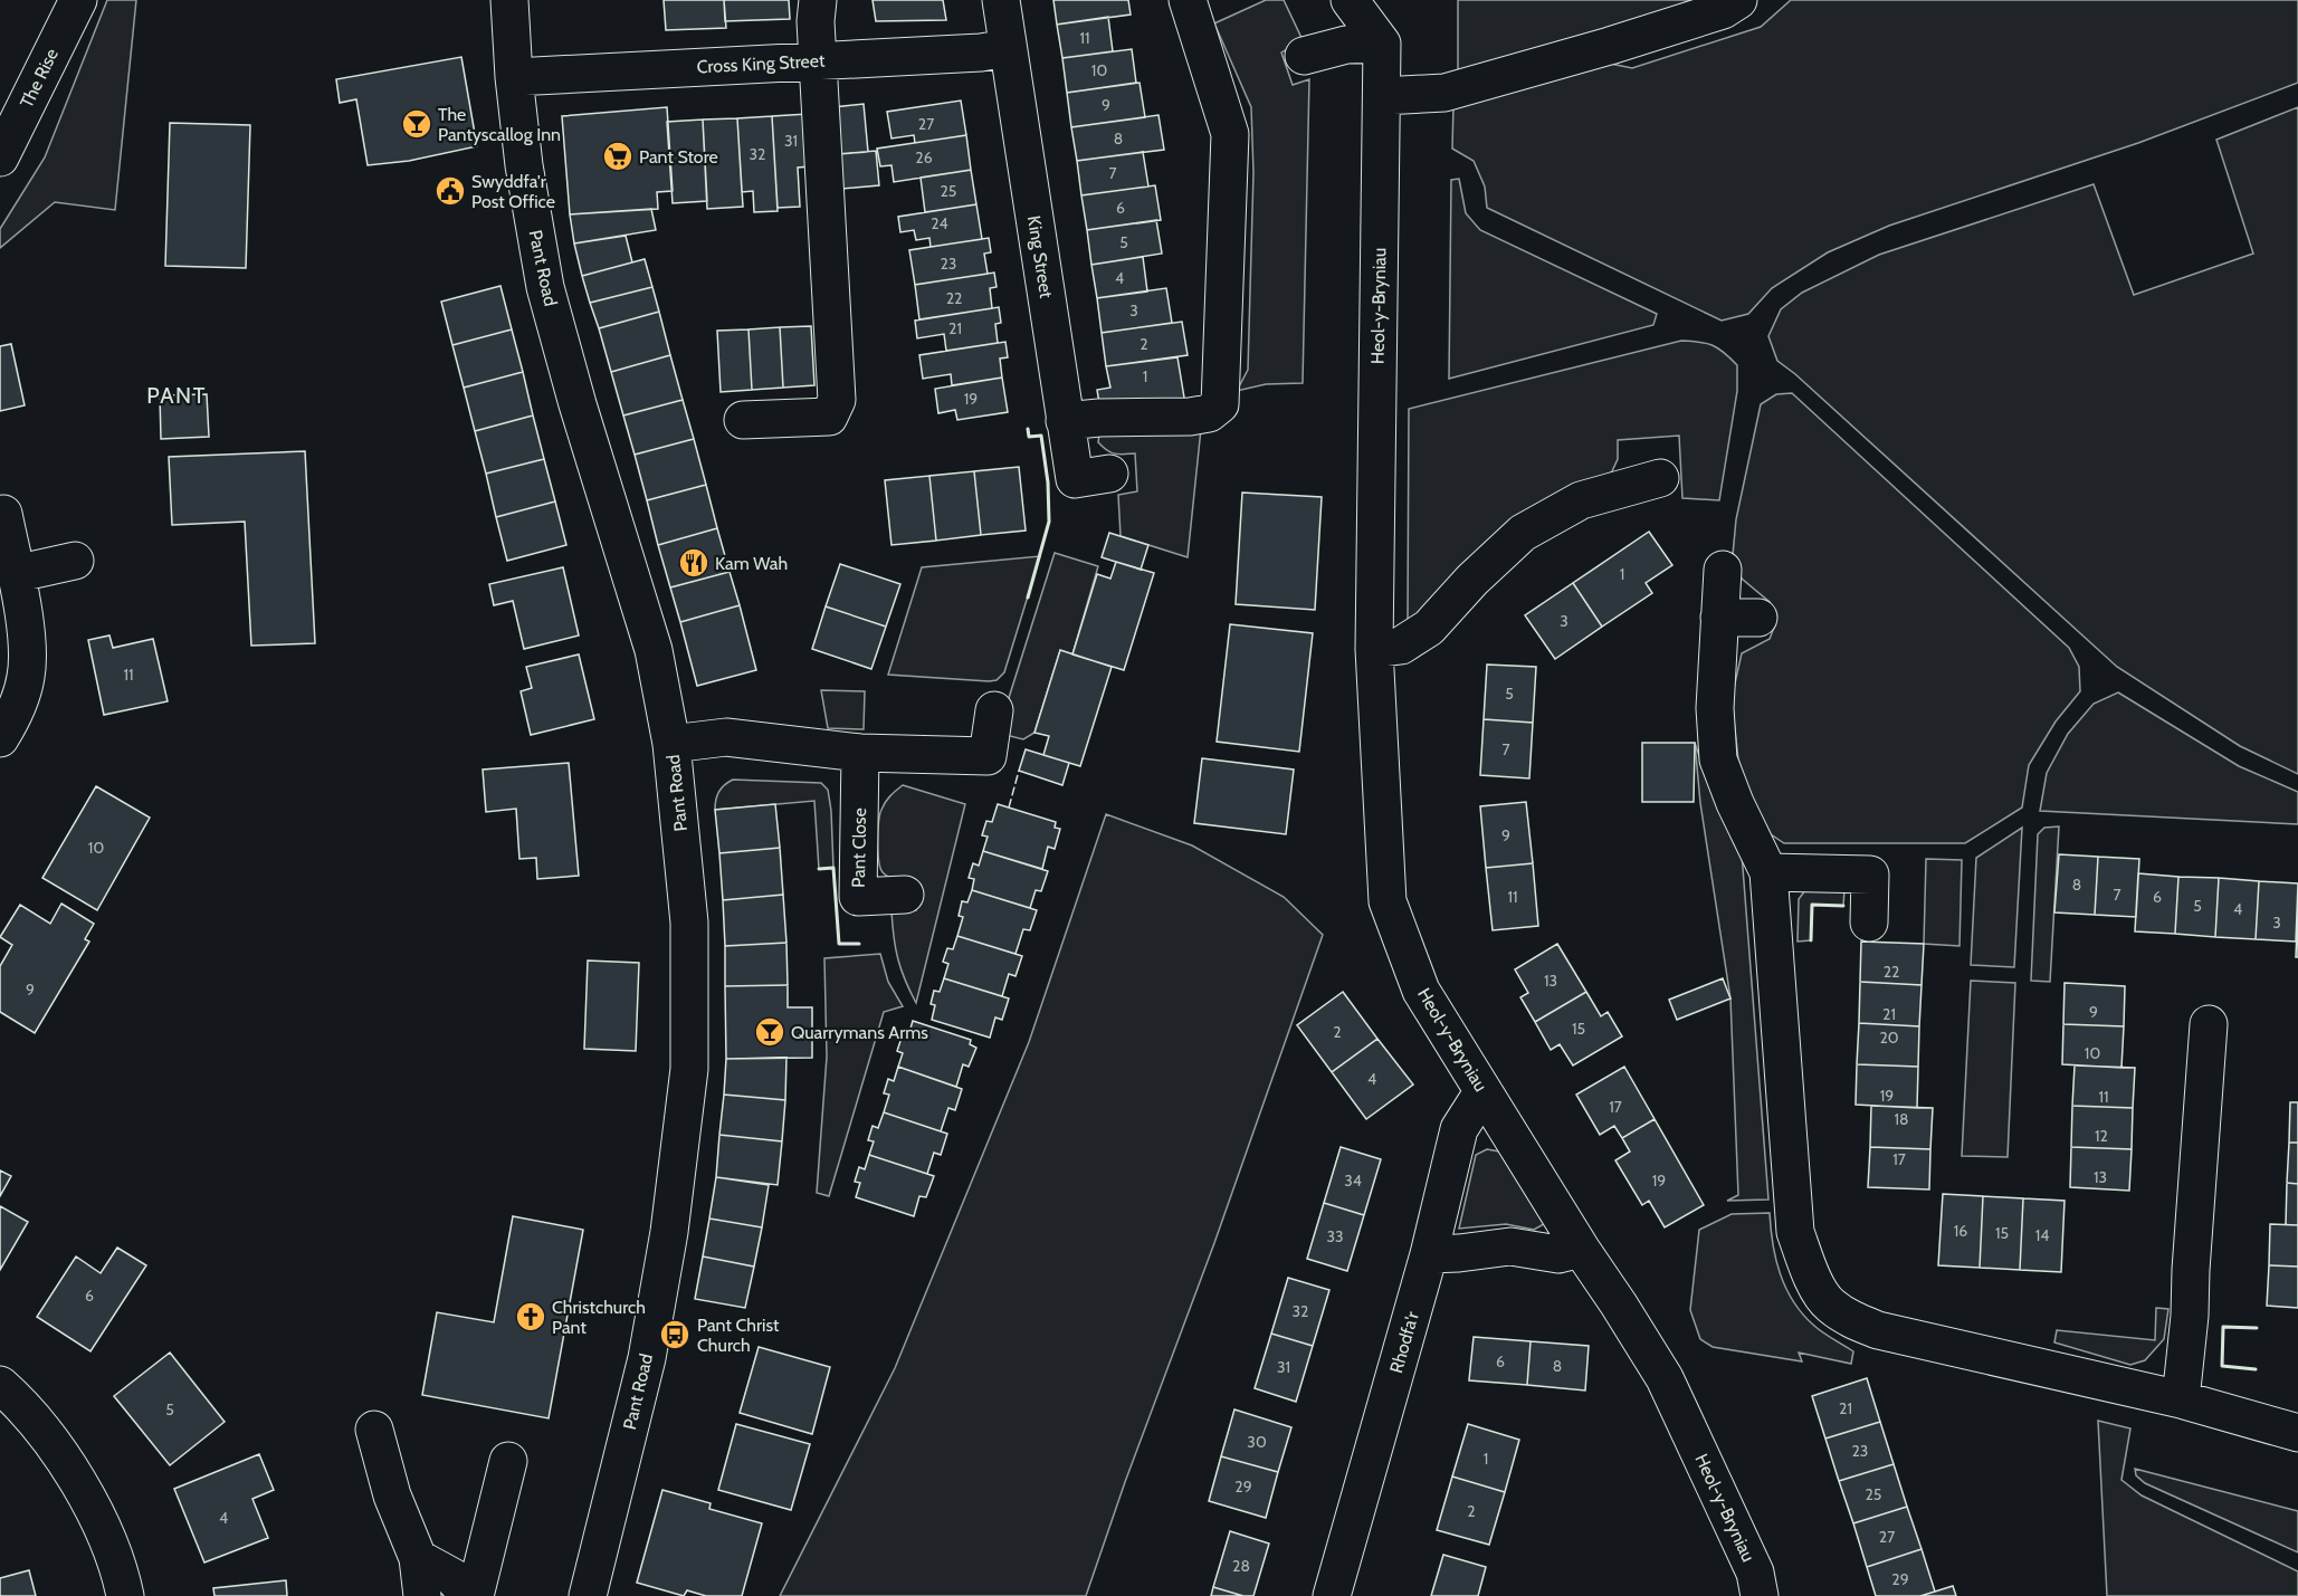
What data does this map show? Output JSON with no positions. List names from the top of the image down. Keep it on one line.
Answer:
{"streets":{"street":["Cross King Street","The Rise","King Street","Pant Road","Heol-y-Bryniau","Pant Close","Rhodfa'r"]},"crossings":[["Cross King Street","King Street"],["Cross King Street","Pant Road"],["Heol-y-Bryniau","Rhodfa'r"]],"districts":["PANT"],"places":{"bar":["The Pantyscallog Inn","Quarrymans Arms"],"supermarket":["Pant Store"],"public building":["Swyddfa'r Post Office"],"restaurant":["Kam Wah"],"church":["Christchurch Pant"],"bus stop":["Pant Christ Church"]},"house_numbers":["11","10","9","27","8","31","32","26","7","25","6","24","5","23","4","22","3","21","2","1","19","1","3","11","5","7","9","10","8","7","11","6","5","4","3","22","13","9","9","21","15","2","20","10","4","19","11","17","18","12","17","13","34","19","16","15","14","33","6","32","6","8","31","21","5","30","23","1","29","25","2","4","27","28","29"]}
